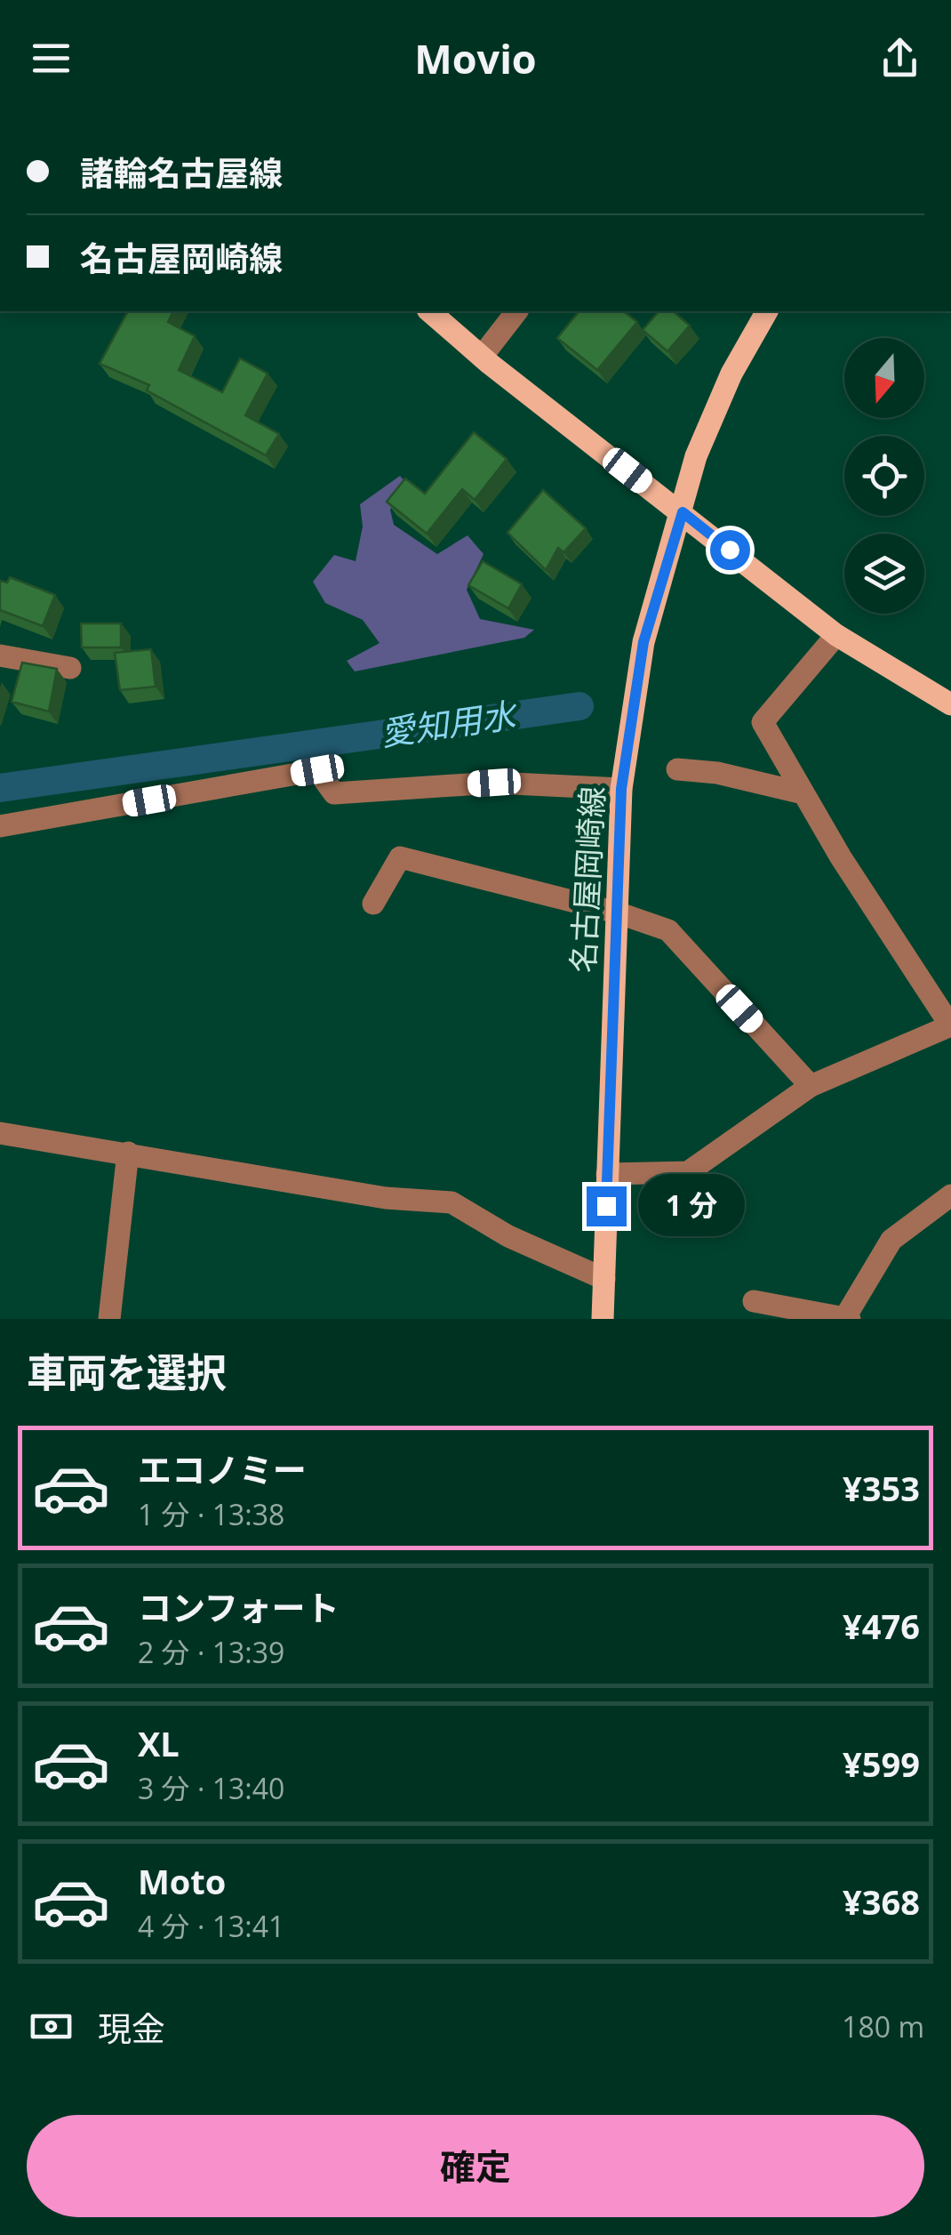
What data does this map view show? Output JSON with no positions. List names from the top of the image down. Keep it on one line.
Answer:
{"streets":{"main road":["名古屋岡崎線"]},"water":["愛知用水"],"north":"bottom","page":{"header":"Movio","banner":["諸輪名古屋線","名古屋岡崎線"],"bubble":"1 分","heading":"車両を選択","list":[{"name":"エコノミー","note":"1 分 · 13:38","value":"¥353"},{"name":"コンフォート","note":"2 分 · 13:39","value":"¥476"},{"name":"XL","note":"3 分 · 13:40","value":"¥599"},{"name":"Moto","note":"4 分 · 13:41","value":"¥368"}],"pay":["現金","180 m"],"buttons":"確定"}}
